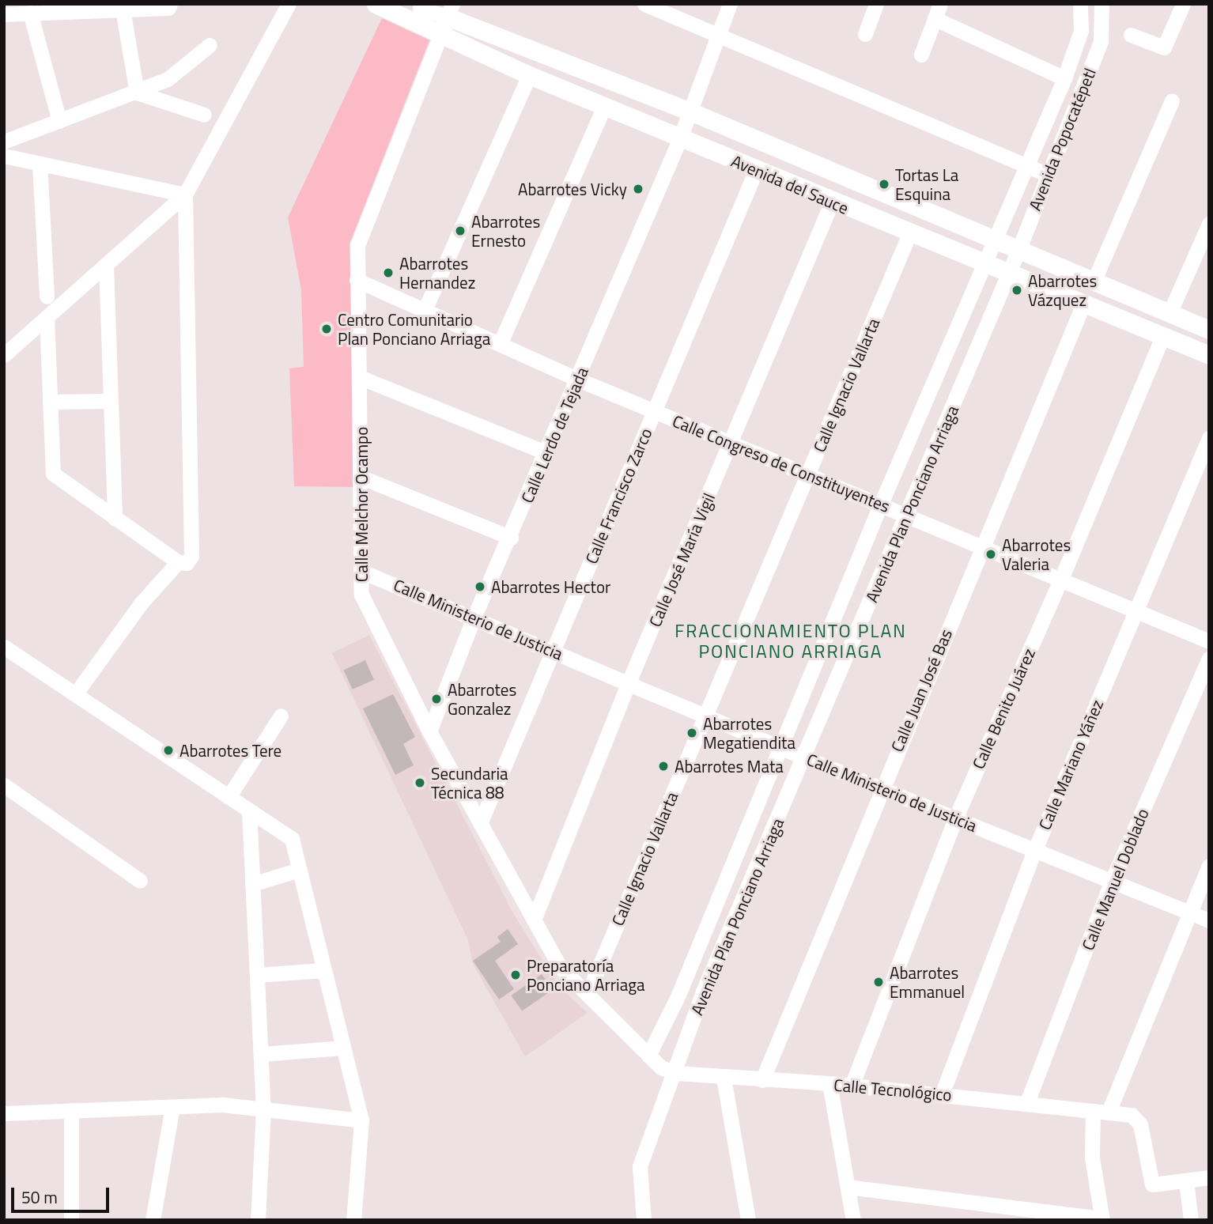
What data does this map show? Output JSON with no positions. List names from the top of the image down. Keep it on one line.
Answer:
{"streets":{"main road":["Avenida del Sauce","Calle Melchor Ocampo"],"street":["Avenida Popocatépetl","Calle Ignacio Vallarta","Calle Lerdo de Tejada","Calle Congreso de Constituyentes","Calle Francisco Zarco","Avenida Plan Ponciano Arriaga","Calle José María Vigil","Calle Ministerio de Justicia","Calle Juan José Bas","Calle Benito Juárez","Calle Mariano Yáñez","Calle Manuel Doblado","Calle Tecnológico"]},"crossings":[["Avenida Popocatépetl","Avenida del Sauce"],["Avenida Popocatépetl","Avenida Plan Ponciano Arriaga"],["Avenida del Sauce","Calle Ignacio Vallarta"],["Avenida del Sauce","Calle Lerdo de Tejada"],["Avenida del Sauce","Calle Francisco Zarco"],["Avenida del Sauce","Avenida Plan Ponciano Arriaga"],["Avenida del Sauce","Calle Melchor Ocampo"],["Avenida del Sauce","Calle José María Vigil"],["Avenida del Sauce","Calle Juan José Bas"],["Avenida del Sauce","Calle Benito Juárez"],["Calle Ignacio Vallarta","Calle Congreso de Constituyentes"],["Calle Ignacio Vallarta","Calle Melchor Ocampo"],["Calle Ignacio Vallarta","Calle Ministerio de Justicia"],["Calle Lerdo de Tejada","Calle Congreso de Constituyentes"],["Calle Lerdo de Tejada","Calle Melchor Ocampo"],["Calle Lerdo de Tejada","Calle Ministerio de Justicia"],["Calle Congreso de Constituyentes","Calle Francisco Zarco"],["Calle Congreso de Constituyentes","Avenida Plan Ponciano Arriaga"],["Calle Congreso de Constituyentes","Calle Melchor Ocampo"],["Calle Congreso de Constituyentes","Calle José María Vigil"],["Calle Congreso de Constituyentes","Calle Juan José Bas"],["Calle Congreso de Constituyentes","Calle Benito Juárez"],["Calle Congreso de Constituyentes","Calle Mariano Yáñez"],["Calle Francisco Zarco","Calle Melchor Ocampo"],["Calle Francisco Zarco","Calle Ministerio de Justicia"],["Avenida Plan Ponciano Arriaga","Calle Melchor Ocampo"],["Avenida Plan Ponciano Arriaga","Calle Ministerio de Justicia"],["Avenida Plan Ponciano Arriaga","Calle Tecnológico"],["Calle Melchor Ocampo","Calle José María Vigil"],["Calle Melchor Ocampo","Calle Ministerio de Justicia"],["Calle Melchor Ocampo","Calle Tecnológico"],["Calle José María Vigil","Calle Ministerio de Justicia"],["Calle Ministerio de Justicia","Calle Juan José Bas"],["Calle Ministerio de Justicia","Calle Benito Juárez"],["Calle Ministerio de Justicia","Calle Mariano Yáñez"],["Calle Ministerio de Justicia","Calle Manuel Doblado"],["Calle Juan José Bas","Calle Tecnológico"],["Calle Benito Juárez","Calle Tecnológico"],["Calle Mariano Yáñez","Calle Tecnológico"],["Calle Manuel Doblado","Calle Tecnológico"]],"districts":["FRACCIONAMIENTO PLAN PONCIANO ARRIAGA"],"places":["Tortas La Esquina","Abarrotes Vicky","Abarrotes Ernesto","Abarrotes Hernandez","Abarrotes Vázquez","Centro Comunitario Plan Ponciano Arriaga","Abarrotes Valeria","Abarrotes Hector","Abarrotes Gonzalez","Abarrotes Megatiendita","Abarrotes Tere","Abarrotes Mata","Secundaria Técnica 88","Preparatoría Ponciano Arriaga","Abarrotes Emmanuel"],"scale_bar":"50 m"}
